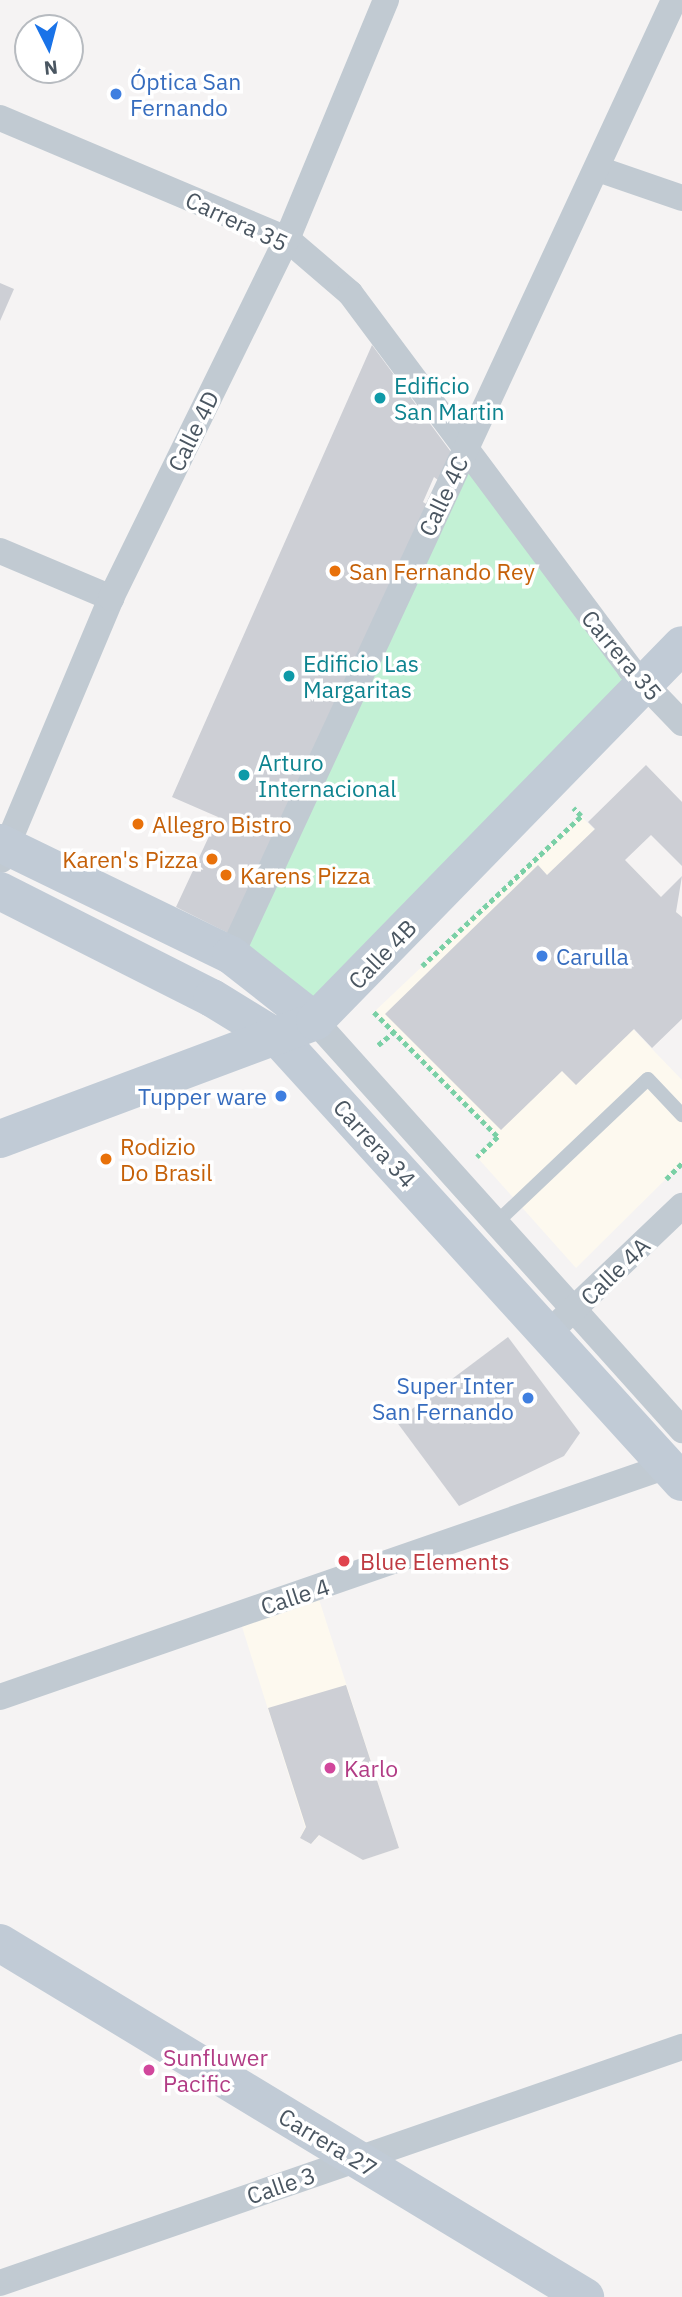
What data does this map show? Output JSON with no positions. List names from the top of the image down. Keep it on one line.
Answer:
{"streets":{"street":["Carrera 35","Calle 4D","Calle 4C","Calle 4B","Carrera 34","Calle 4A","Calle 4","Carrera 27","Calle 3"]},"crossings":[["Carrera 35","Calle 4D"],["Carrera 35","Calle 4C"],["Carrera 35","Calle 4B"],["Calle 4D","Carrera 34"],["Calle 4C","Carrera 34"],["Calle 4B","Carrera 34"],["Carrera 34","Calle 4A"],["Carrera 34","Calle 4"],["Carrera 27","Calle 3"]],"places":["Óptica San Fernando","Edificio San Martin","San Fernando Rey","Edificio Las Margaritas","Arturo Internacional","Allegro Bistro","Karen's Pizza","Karens Pizza","Carulla","Tupper ware","Rodizio Do Brasil","Super Inter San Fernando","Blue Elements","Karlo","Sunfluwer Pacific"],"north":"bottom"}
